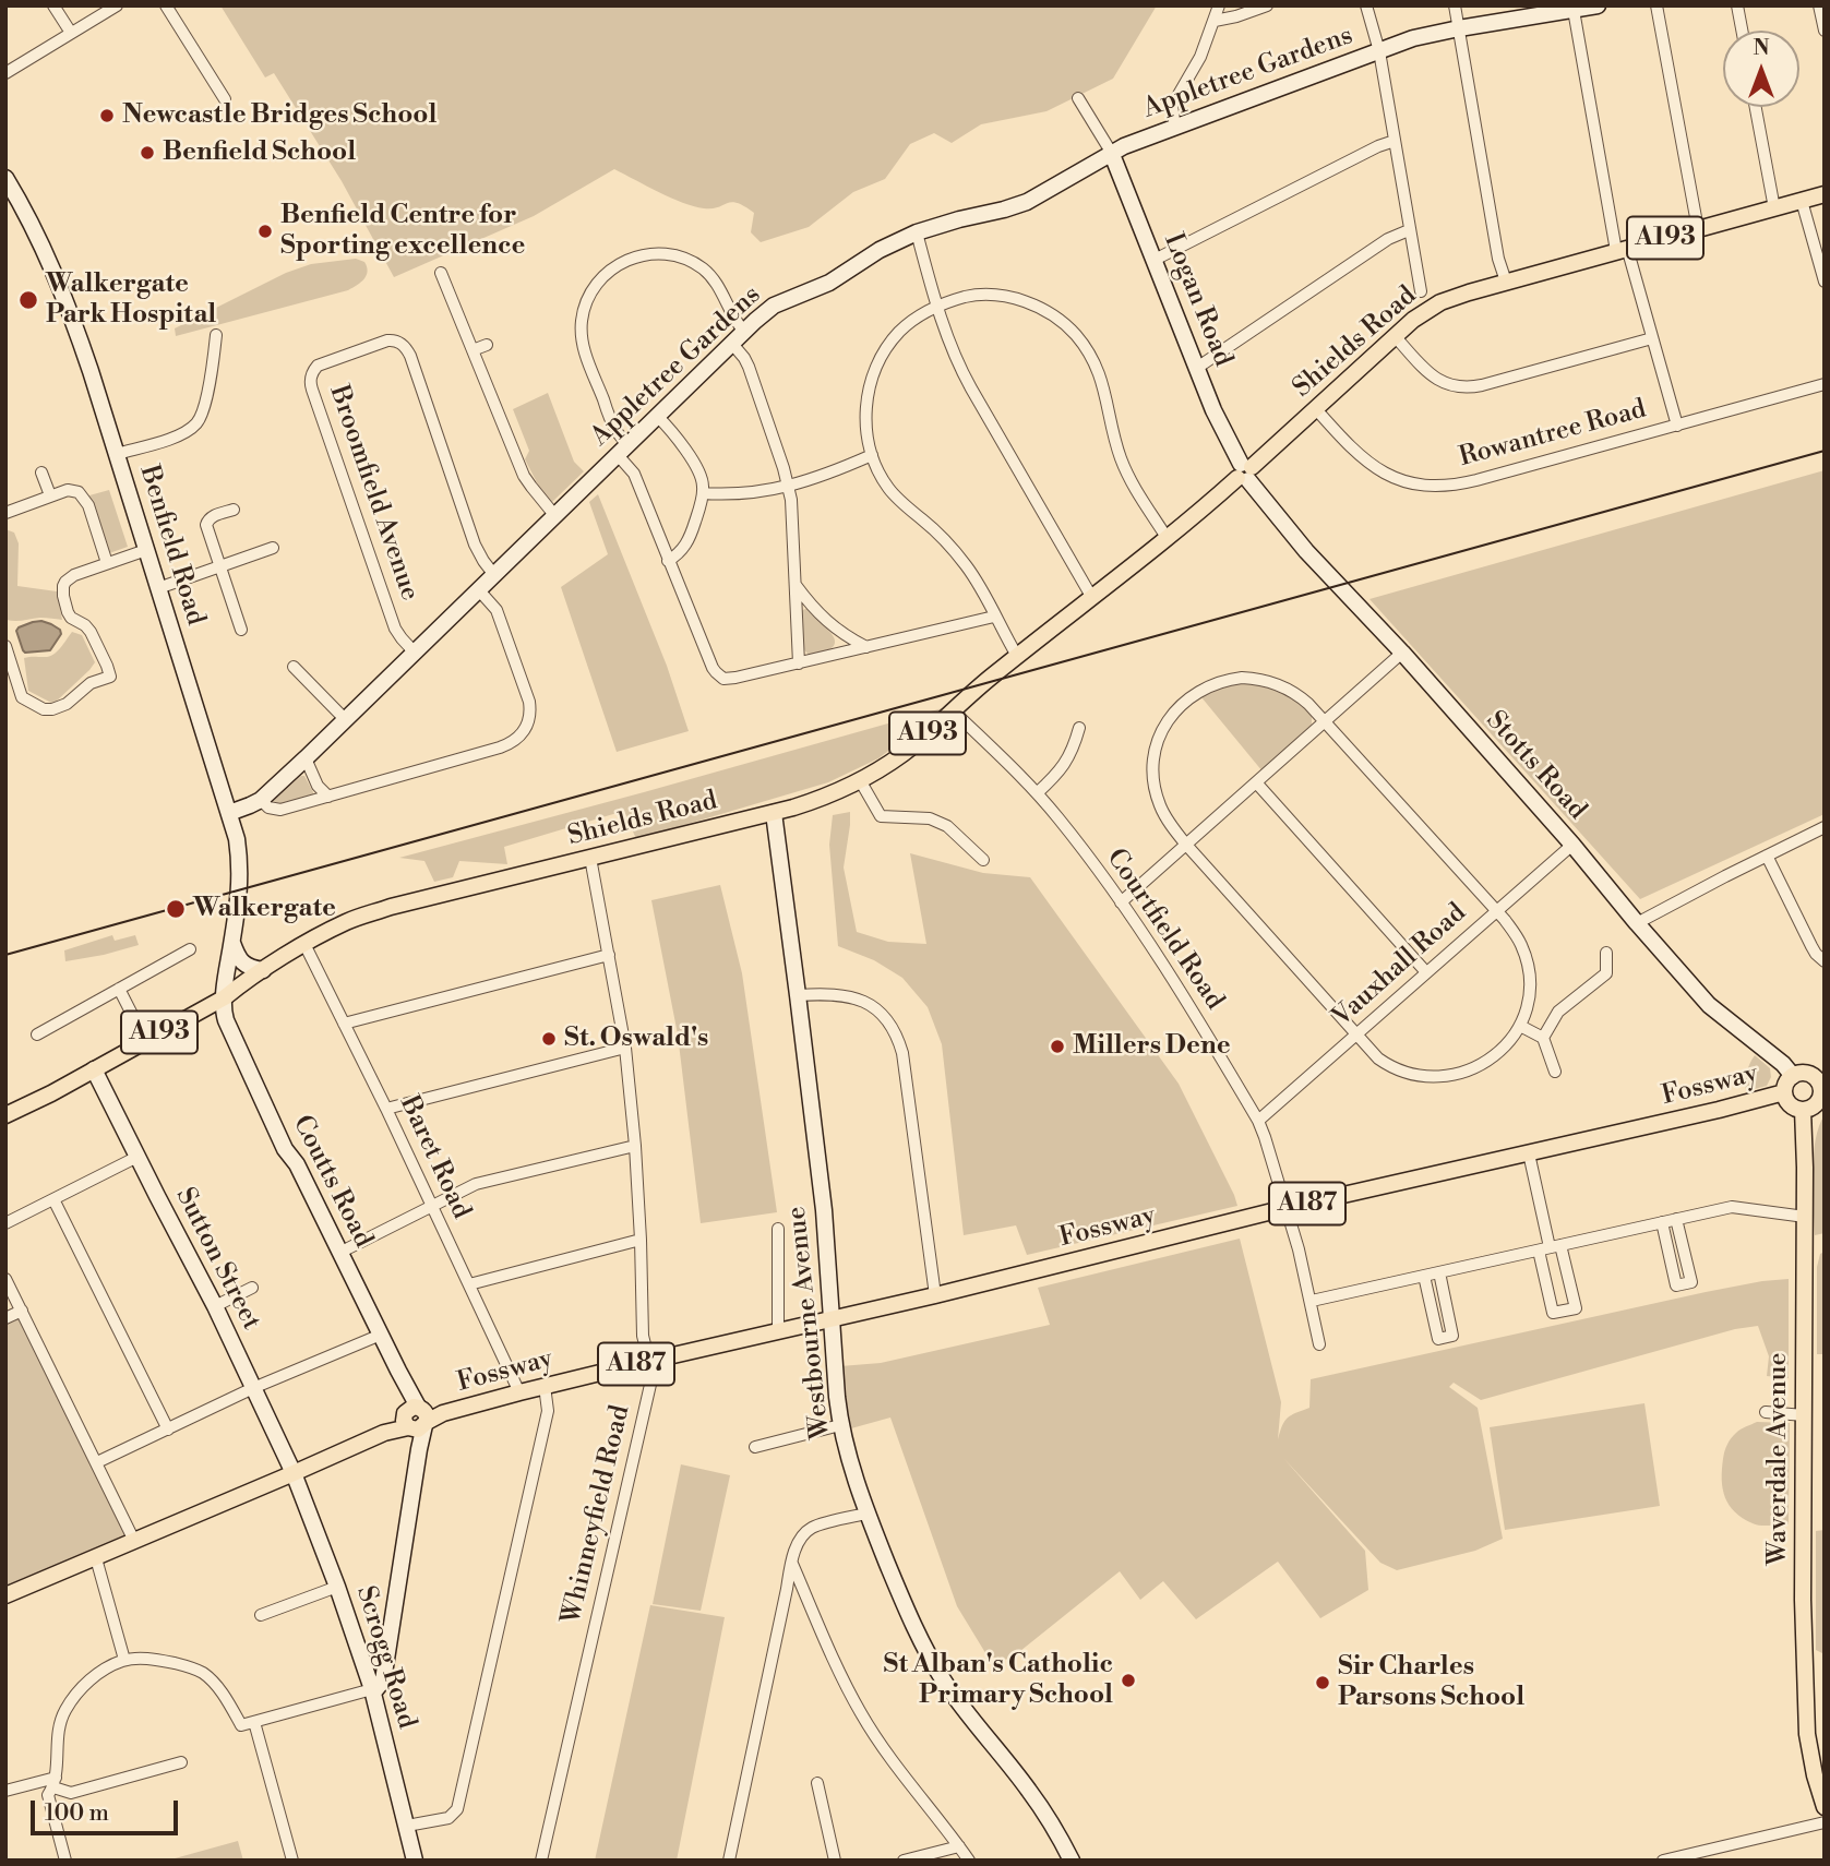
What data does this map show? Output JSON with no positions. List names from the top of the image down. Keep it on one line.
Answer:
{"streets":{"main road":["A193","Shields Road","Fossway","A187","Waverdale Avenue"],"street":["Appletree Gardens","Logan Road","Rowantree Road","Broomfield Avenue","Benfield Road","Stotts Road","Courtfield Road","Vauxhall Road","Baret Road","Coutts Road","Sutton Street","Westbourne Avenue","Whinneyfield Road","Scrogg Road"]},"crossings":[["Appletree Gardens","Logan Road"],["Appletree Gardens","Broomfield Avenue"],["Appletree Gardens","Benfield Road"],["A193","Shields Road"],["Logan Road","Shields Road"],["Logan Road","Stotts Road"],["Shields Road","Rowantree Road"],["Shields Road","Benfield Road"],["Shields Road","Stotts Road"],["Shields Road","Courtfield Road"],["Shields Road","Baret Road"],["Shields Road","Coutts Road"],["Shields Road","Sutton Street"],["Shields Road","Westbourne Avenue"],["Shields Road","Whinneyfield Road"],["Benfield Road","Coutts Road"],["Stotts Road","Vauxhall Road"],["Stotts Road","Fossway"],["Stotts Road","Waverdale Avenue"],["Courtfield Road","Vauxhall Road"],["Courtfield Road","Fossway"],["Fossway","Baret Road"],["Fossway","Coutts Road"],["Fossway","Sutton Street"],["Fossway","Westbourne Avenue"],["Fossway","Waverdale Avenue"],["Fossway","Whinneyfield Road"],["Fossway","Scrogg Road"],["Sutton Street","Scrogg Road"]],"places":["Newcastle Bridges School","Benfield School","Benfield Centre for Sporting excellence","Walkergate Park Hospital","Walkergate","St. Oswald's","Millers Dene","St Alban's Catholic Primary School","Sir Charles Parsons School"],"scale_bar":"100 m","north":"top"}
